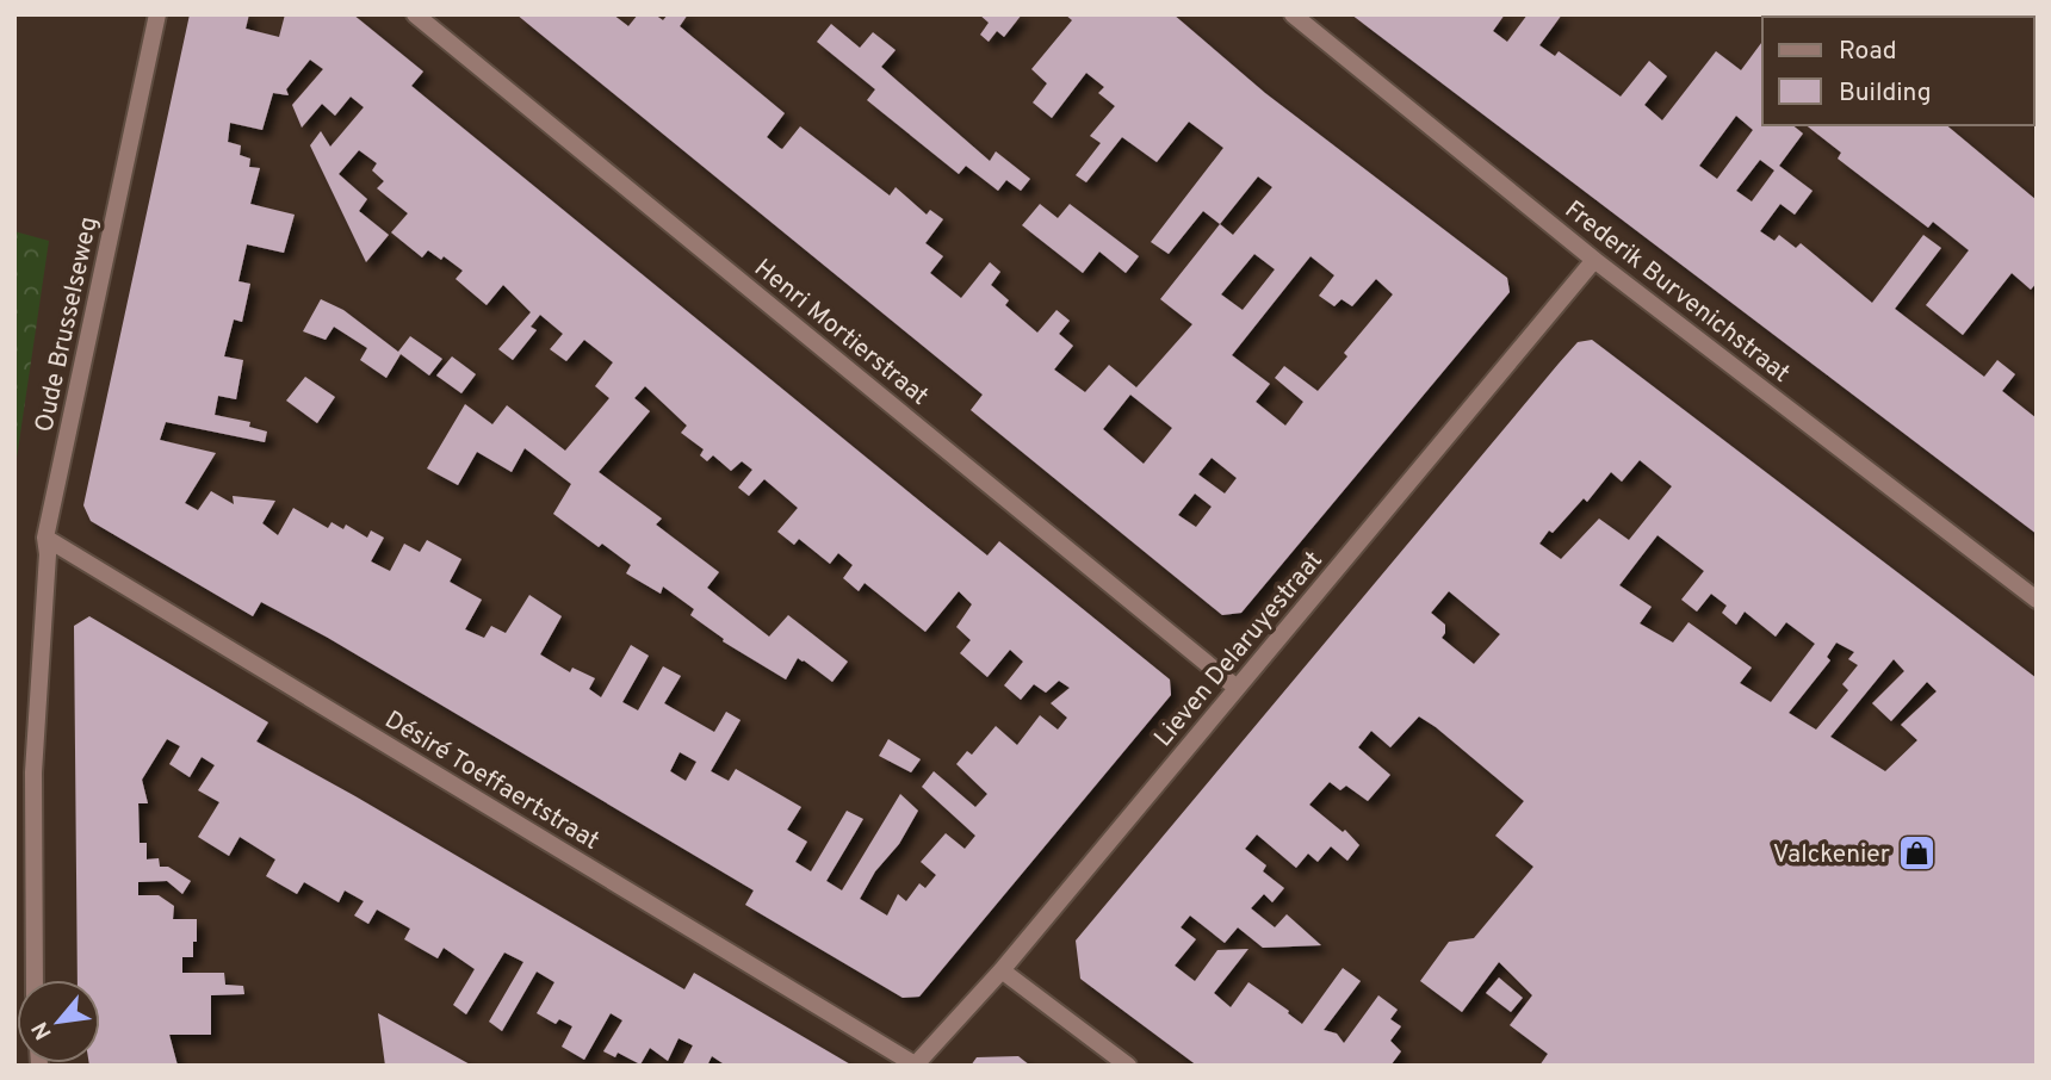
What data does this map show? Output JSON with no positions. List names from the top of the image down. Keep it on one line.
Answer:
{"streets":{"street":["Frederik Burvenichstraat","Oude Brusselseweg","Henri Mortierstraat","Lieven Delaruyestraat","Désiré Toeffaertstraat"]},"crossings":[["Frederik Burvenichstraat","Lieven Delaruyestraat"],["Oude Brusselseweg","Désiré Toeffaertstraat"],["Henri Mortierstraat","Lieven Delaruyestraat"],["Lieven Delaruyestraat","Désiré Toeffaertstraat"]],"places":{"shop":["Valckenier"]},"legend":["Road","Building"],"north":"bottom left"}
